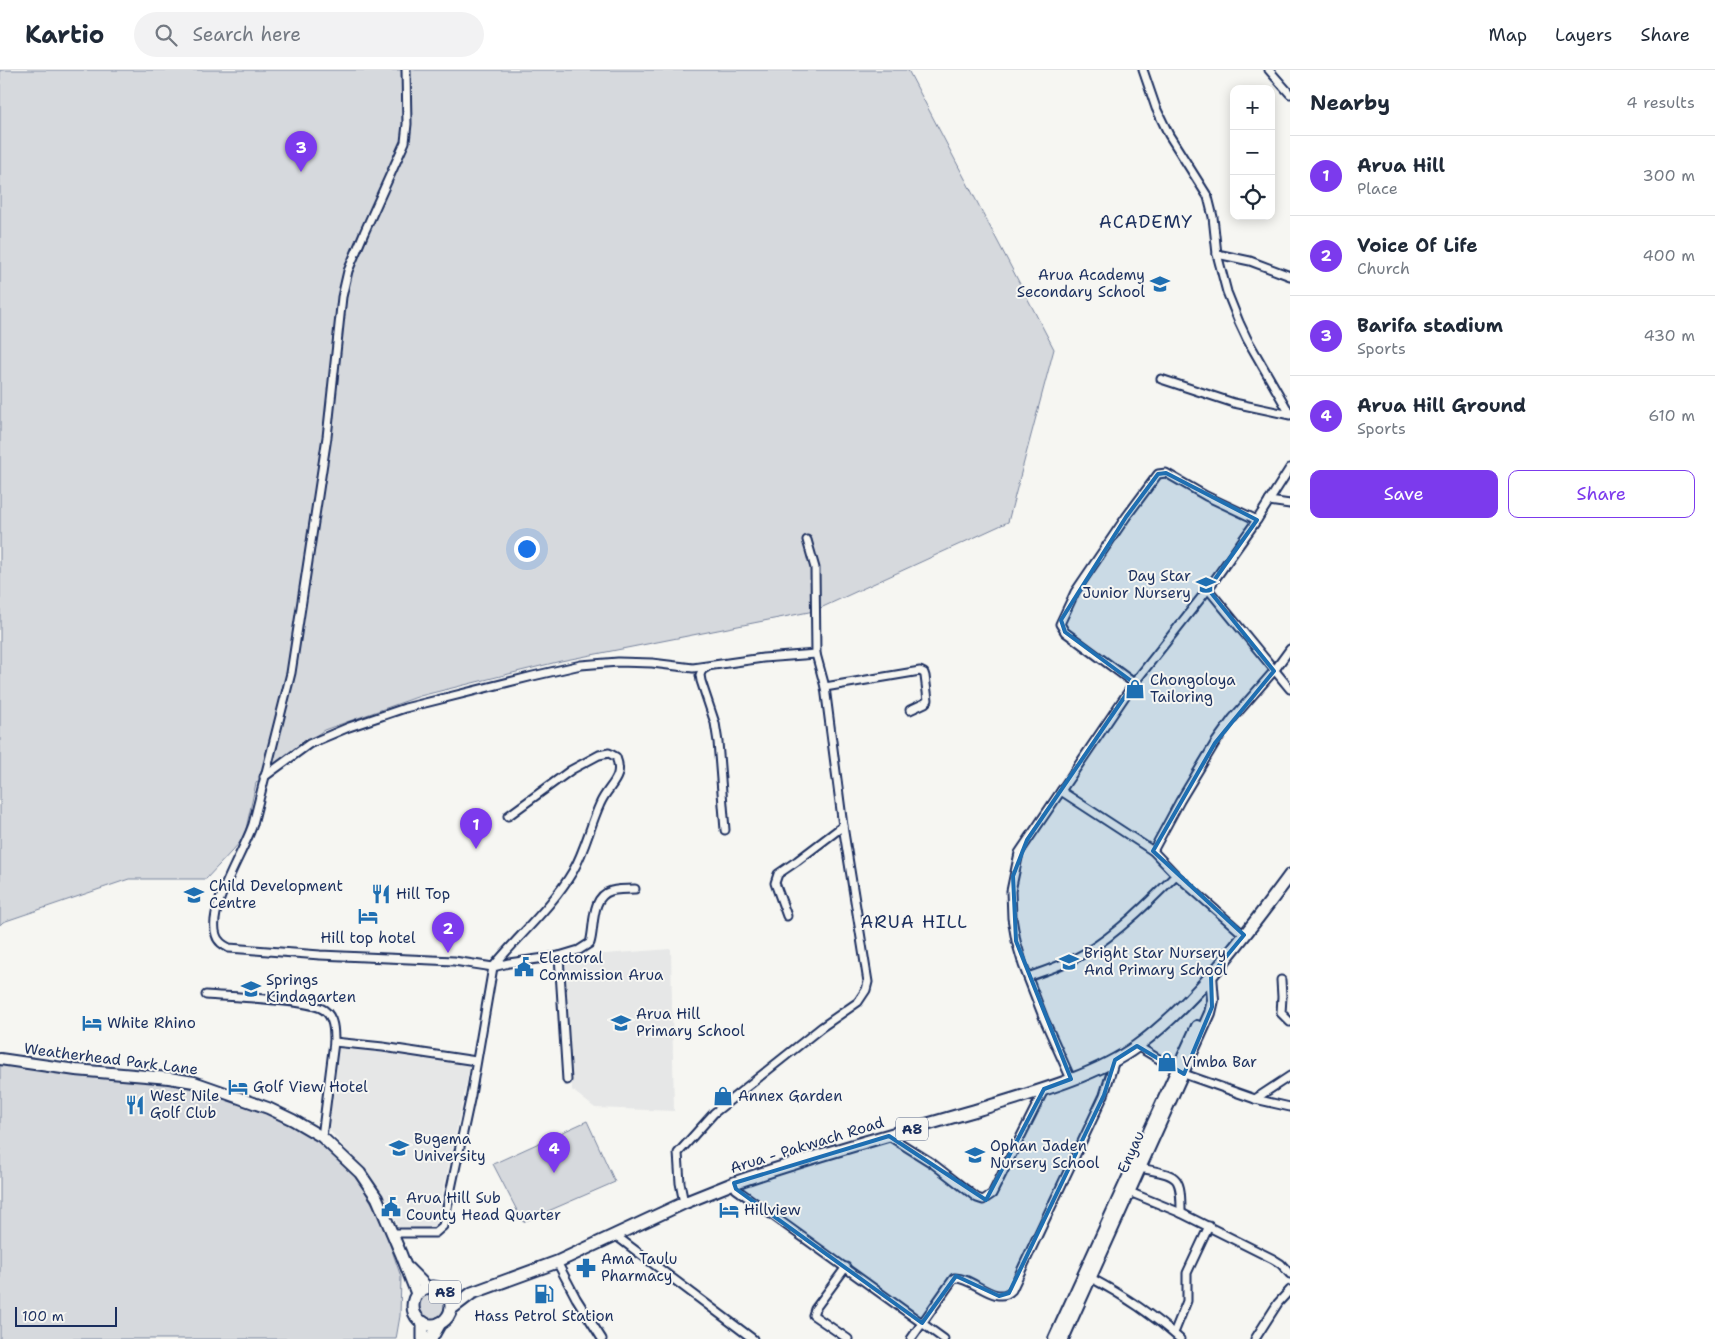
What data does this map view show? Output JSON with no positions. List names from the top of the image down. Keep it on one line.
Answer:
{"streets":{"main road":["A8","Arua - Pakwach Road"],"street":["Weatherhead Park Lane","Enyau"]},"crossings":[["Weatherhead Park Lane","A8"],["Weatherhead Park Lane","Arua - Pakwach Road"],["A8","Arua - Pakwach Road"],["Arua - Pakwach Road","Enyau"]],"districts":["ACADEMY","ARUA HILL"],"places":{"school or university":["Arua Academy Secondary School","Day Star Junior Nursery","Child Development Centre","Bright Star Nursery And Primary School","Springs Kindagarten","Arua Hill Primary School","Bugema University","Ophan Jaden Nursery School"],"shop":["Chongoloya Tailoring","Vimba Bar","Annex Garden"],"restaurant":["Hill Top","West Nile Golf Club"],"hotel":["Hill top hotel","White Rhino","Golf View Hotel","Hillview"],"public building":["Electoral Commission Arua","Arua Hill Sub County Head Quarter"],"pharmacy":["Ama Taulu Pharmacy"],"fuel station":["Hass Petrol Station"]},"scale_bar":"100 m","page":{"header":"Kartio","search":"Search here","nav":["Map","Layers","Share"],"heading":["Nearby","4 results"],"map_buttons":["+","−"],"pins":["3","1","2","4"],"list":[{"mark":"1","name":"Arua Hill","note":"Place","value":"300 m"},{"mark":"2","name":"Voice Of Life","note":"Church","value":"400 m"},{"mark":"3","name":"Barifa stadium","note":"Sports","value":"430 m"},{"mark":"4","name":"Arua Hill Ground","note":"Sports","value":"610 m"}],"buttons":["Save","Share"],"scale":"100 m"}}
